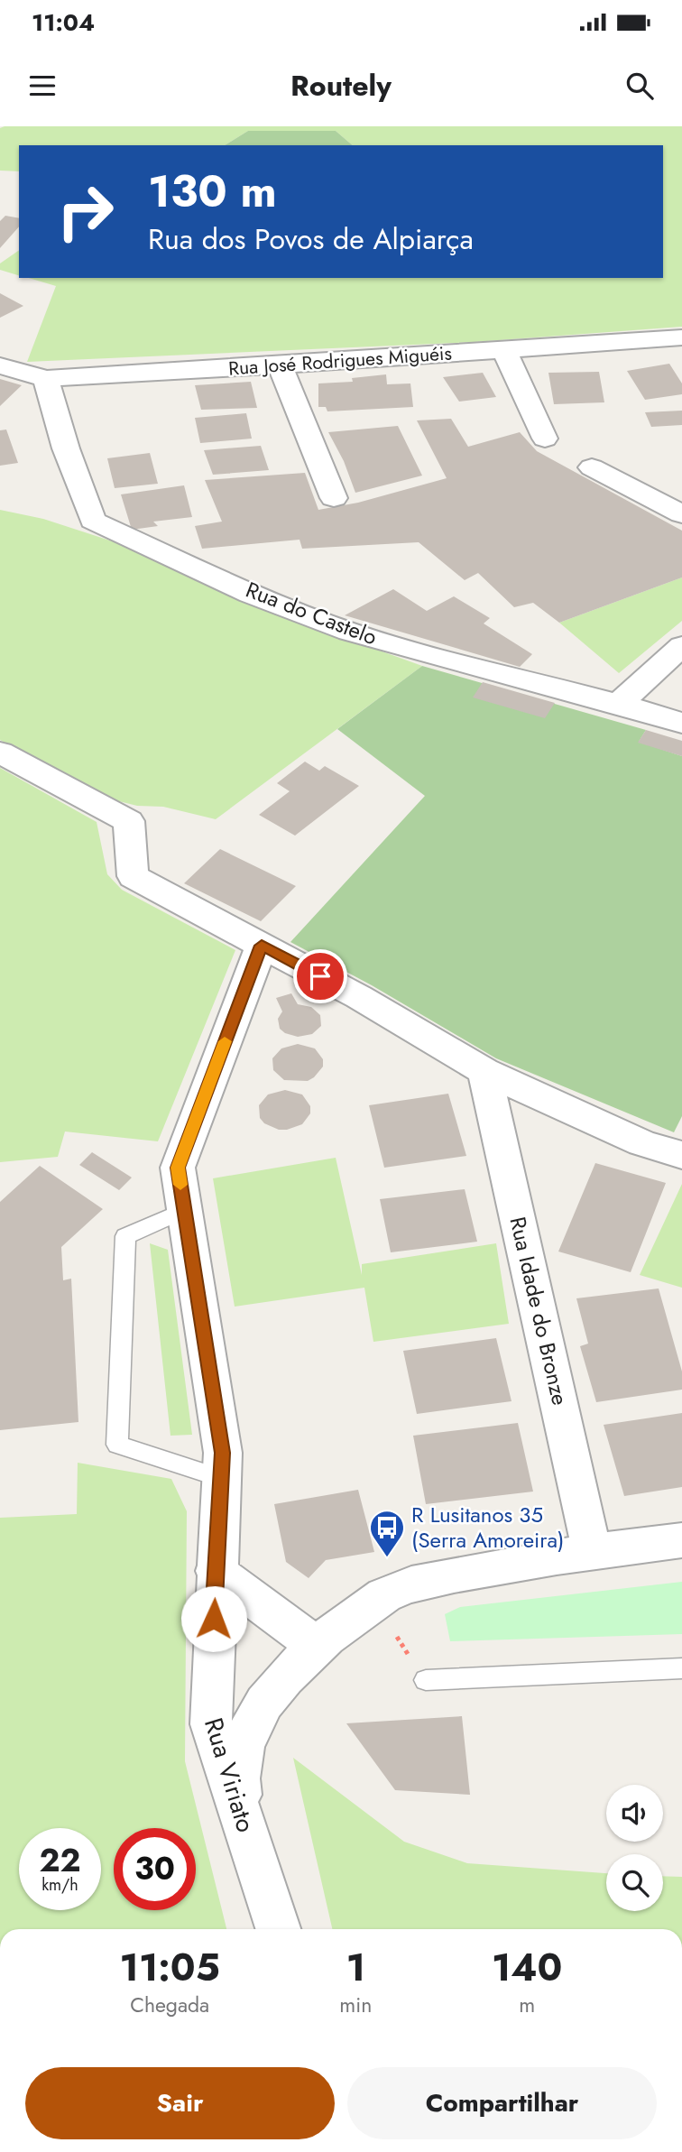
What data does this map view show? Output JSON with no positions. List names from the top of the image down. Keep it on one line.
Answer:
{"streets":{"street":["Rua José Rodrigues Miguéis","Rua do Castelo","Rua Idade do Bronze","Rua Viriato"]},"crossings":[["Rua José Rodrigues Miguéis","Rua do Castelo"]],"places":{"bus stop":["R Lusitanos 35 (Serra Amoreira)"]},"page":{"status":"11:04","header":"Routely","turn":["130 m","Rua dos Povos de Alpiarça"],"speed":"22 km/h","limit":"30","eta":["11:05","Chegada","1","min","140","m"],"buttons":["Sair","Compartilhar"]}}
